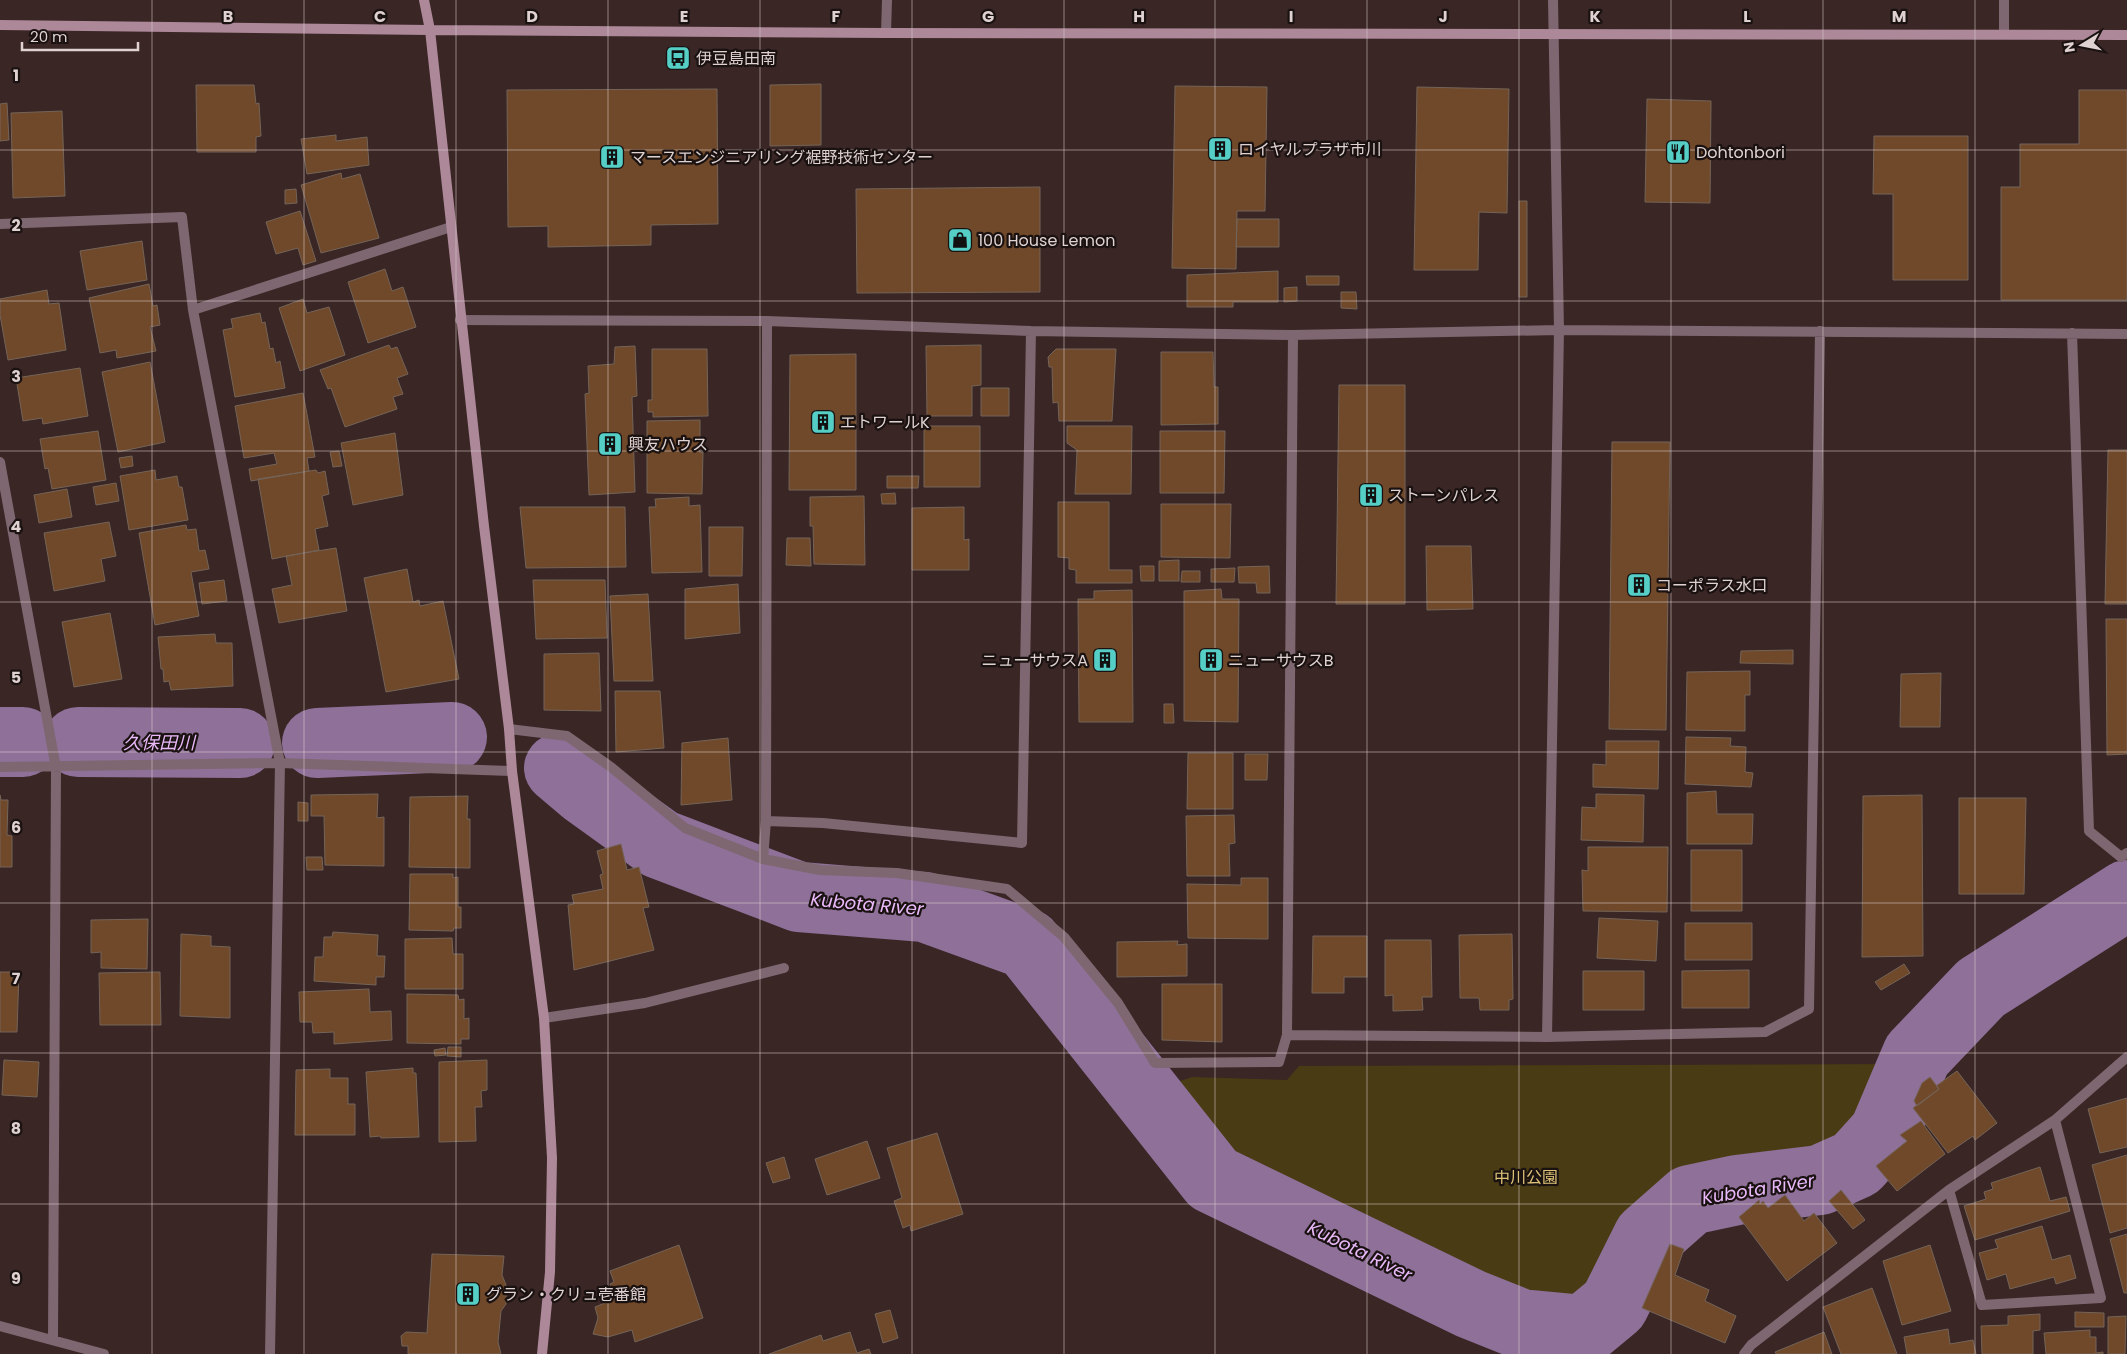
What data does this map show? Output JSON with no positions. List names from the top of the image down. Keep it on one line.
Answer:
{"water":["久保田川","Kubota River"],"parks":["中川公園"],"places":{"bus stop":["伊豆島田南"],"building":["ロイヤルプラザ市川","マースエンジニアリング裾野技術センター","エトワールK","興友ハウス","ストーンパレス","コーポラス水口","ニューサウスA","ニューサウスB","グラン・クリュ壱番館"],"restaurant":["Dohtonbori"],"shop":["100 House Lemon"]},"scale_bar":"20 m","north":"left","grid":{"columns":["B","C","D","E","F","G","H","I","J","K","L","M"],"rows":["1","2","3","4","5","6","7","8","9"]}}
